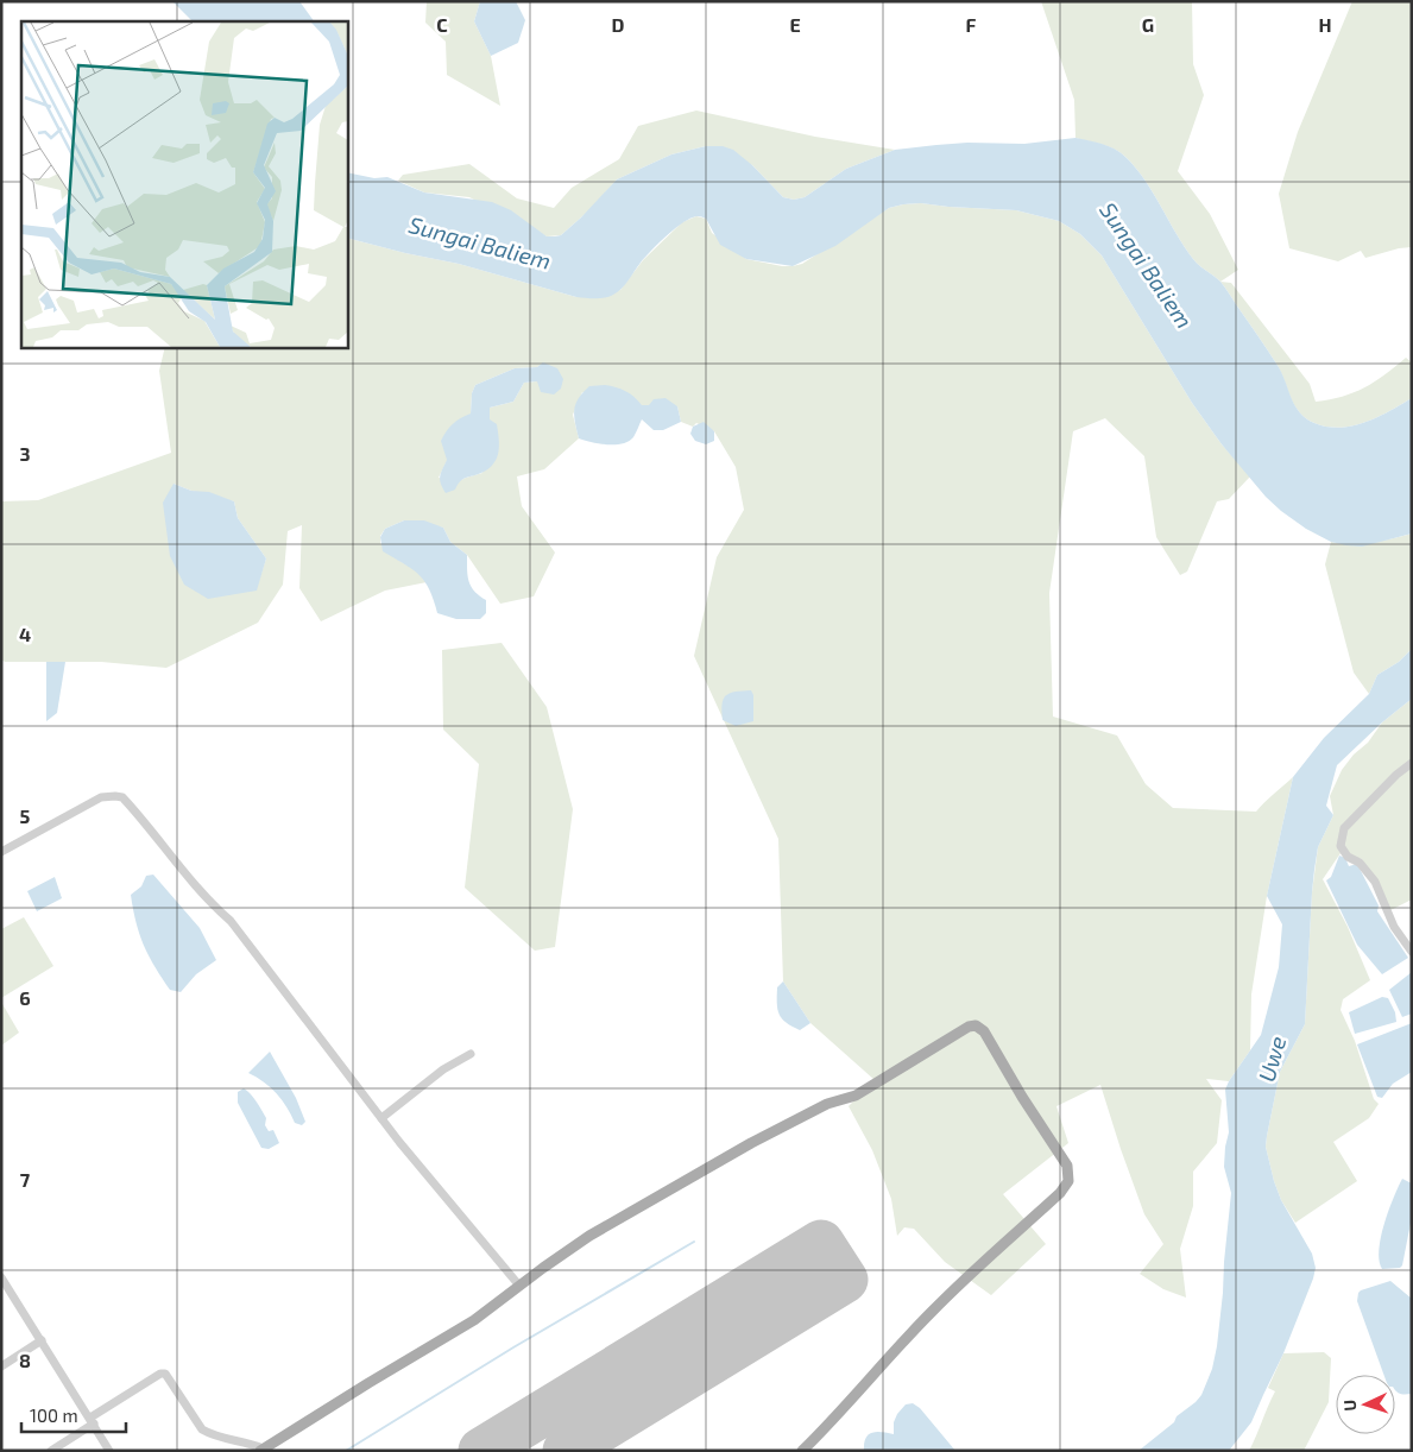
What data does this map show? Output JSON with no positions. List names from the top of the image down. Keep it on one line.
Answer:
{"water":["Sungai Baliem","Uwe"],"scale_bar":"100 m","north":"left","grid":{"columns":["C","D","E","F","G","H"],"rows":["3","4","5","6","7","8"]}}
